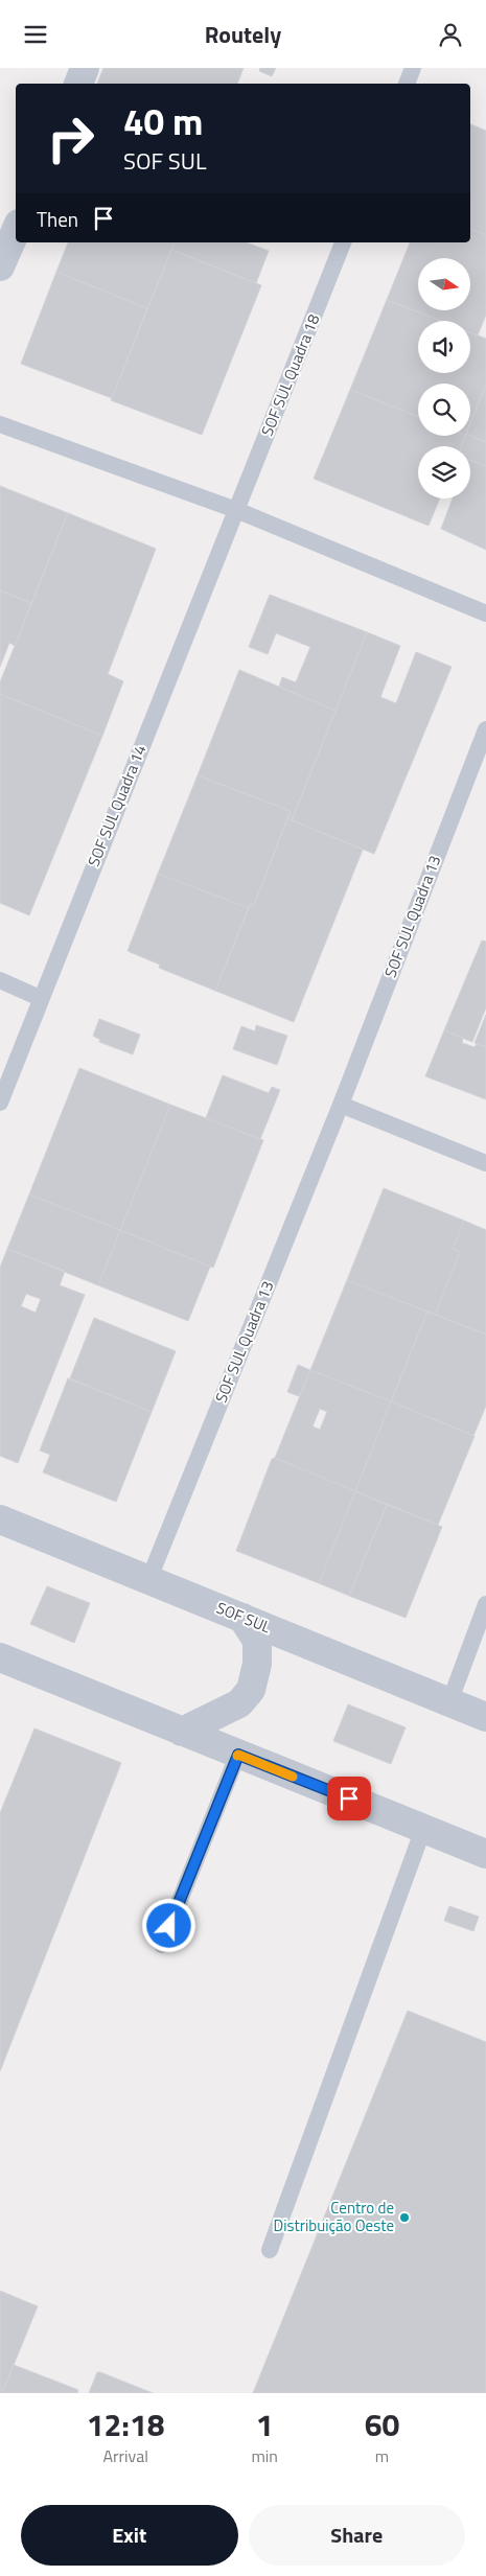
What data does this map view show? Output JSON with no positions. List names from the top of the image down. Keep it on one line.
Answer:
{"streets":{"street":["SOF SUL"],"lane":["SOF SUL Quadra 18","SOF SUL Quadra 14","SOF SUL Quadra 13"]},"crossings":[["SOF SUL Quadra 18","SOF SUL Quadra 14"],["SOF SUL Quadra 13","SOF SUL"]],"places":["Centro de Distribuição Oeste"],"north":"right","page":{"header":"Routely","turn":["40 m","SOF SUL"],"then":"Then","eta":["12:18","Arrival","1","min","60","m"],"buttons":["Exit","Share"]}}
